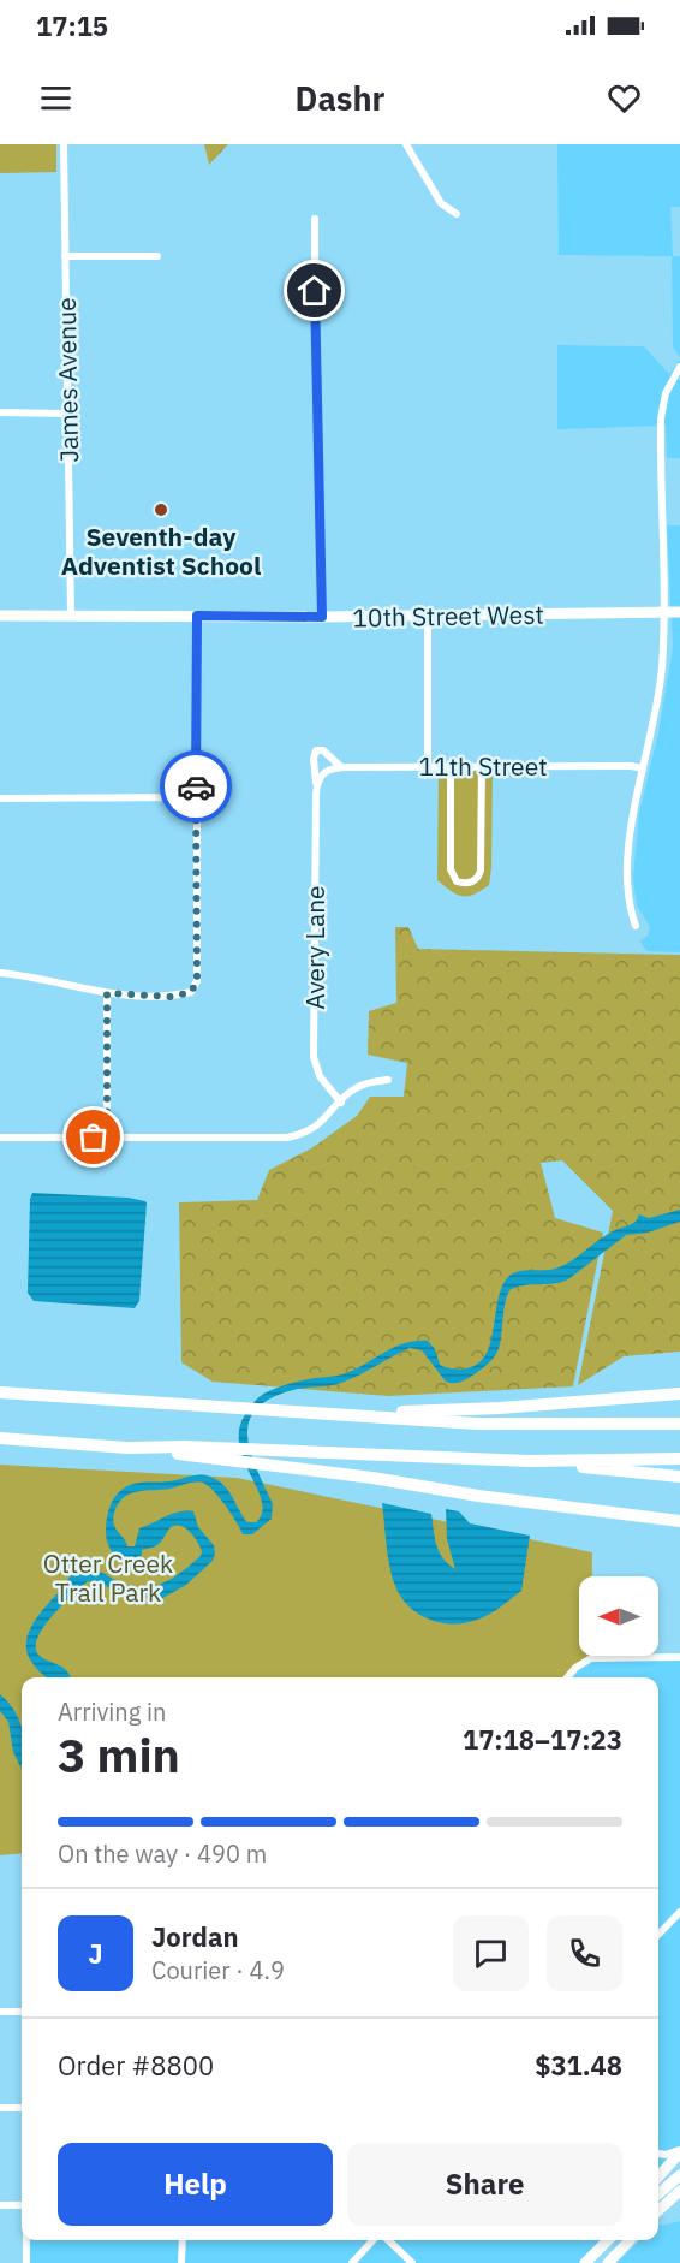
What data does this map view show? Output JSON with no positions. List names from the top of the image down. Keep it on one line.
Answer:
{"streets":{"street":["James Avenue","10th Street West","11th Street","Avery Lane"]},"crossings":[["James Avenue","10th Street West"],["11th Street","Avery Lane"]],"parks":["Otter Creek Trail Park"],"places":["Seventh-day Adventist School"],"north":"left","page":{"status":"17:15","header":"Dashr","heading":["3 min","Arriving in","17:18–17:23"],"panel":["Jordan","Courier · 4.9","Order #8800","$31.48"],"bar":"On the way · 490 m","round":"J","buttons":["Help","Share"]}}
